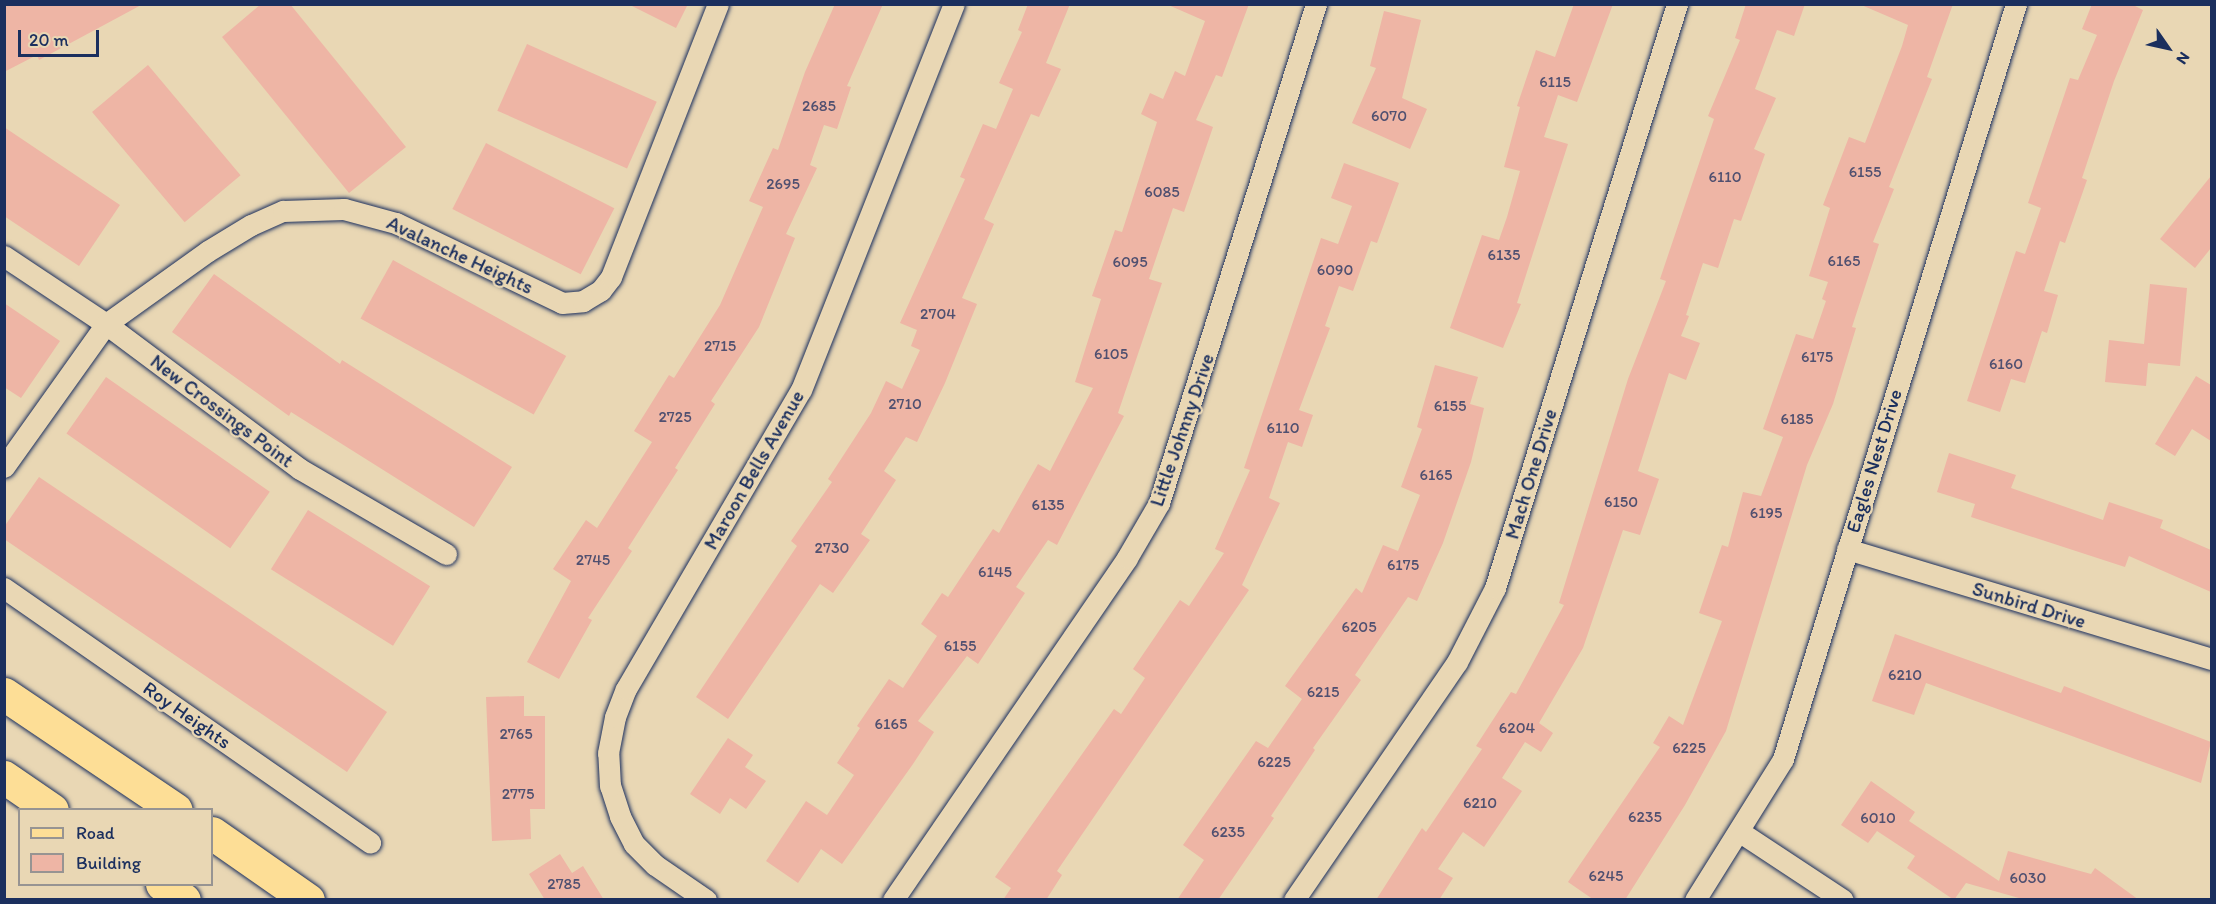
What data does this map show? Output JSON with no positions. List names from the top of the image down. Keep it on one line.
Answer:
{"streets":{"street":["Avalanche Heights","New Crossings Point","Little Johnny Drive","Eagles Nest Drive","Maroon Bells Avenue","Mach One Drive","Sunbird Drive","Roy Heights"]},"crossings":[["Avalanche Heights","New Crossings Point"],["Eagles Nest Drive","Sunbird Drive"]],"house_numbers":["6115","2685","6070","6155","6110","2695","6085","6135","6165","6095","6090","2704","2715","6105","6175","6160","2710","6155","2725","6185","6110","6165","6150","6135","6195","2730","2745","6175","6145","6205","6155","6210","6215","6165","6204","2765","6225","6225","2775","6210","6235","6010","6235","6245","6030","2785"],"legend":["Road","Building"],"scale_bar":"20 m","north":"bottom right"}
